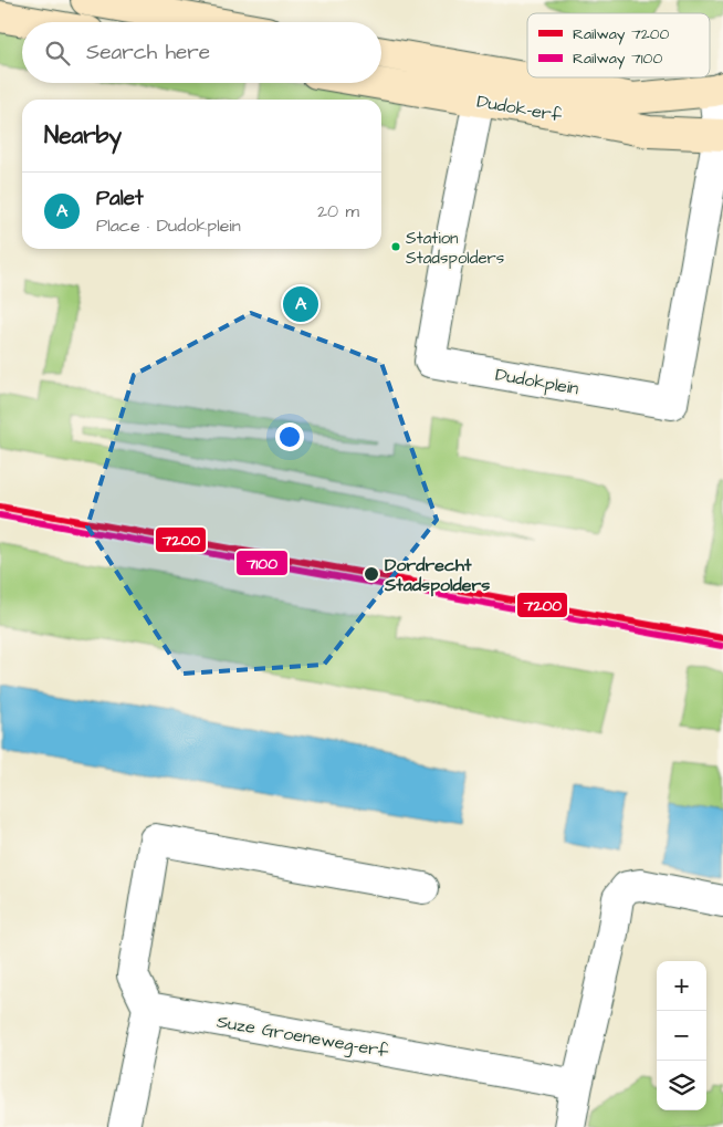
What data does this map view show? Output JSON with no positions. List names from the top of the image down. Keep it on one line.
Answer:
{"streets":{"street":["Dudok-erf","Dudokplein","Suze Groeneweg-erf"]},"crossings":[["Dudok-erf","Dudokplein"]],"places":["Station Stadspolders","Dordrecht Stadspolders"],"lines":["rail line 7200","rail line 7100"],"legend":["Railway 7200","Railway 7100"],"page":{"search":"Search here","heading":"Nearby","list":[{"mark":"A","name":"Palet","note":"Place · Dudokplein","value":"20 m"}],"pins":"A","map_buttons":["+","−"]}}
